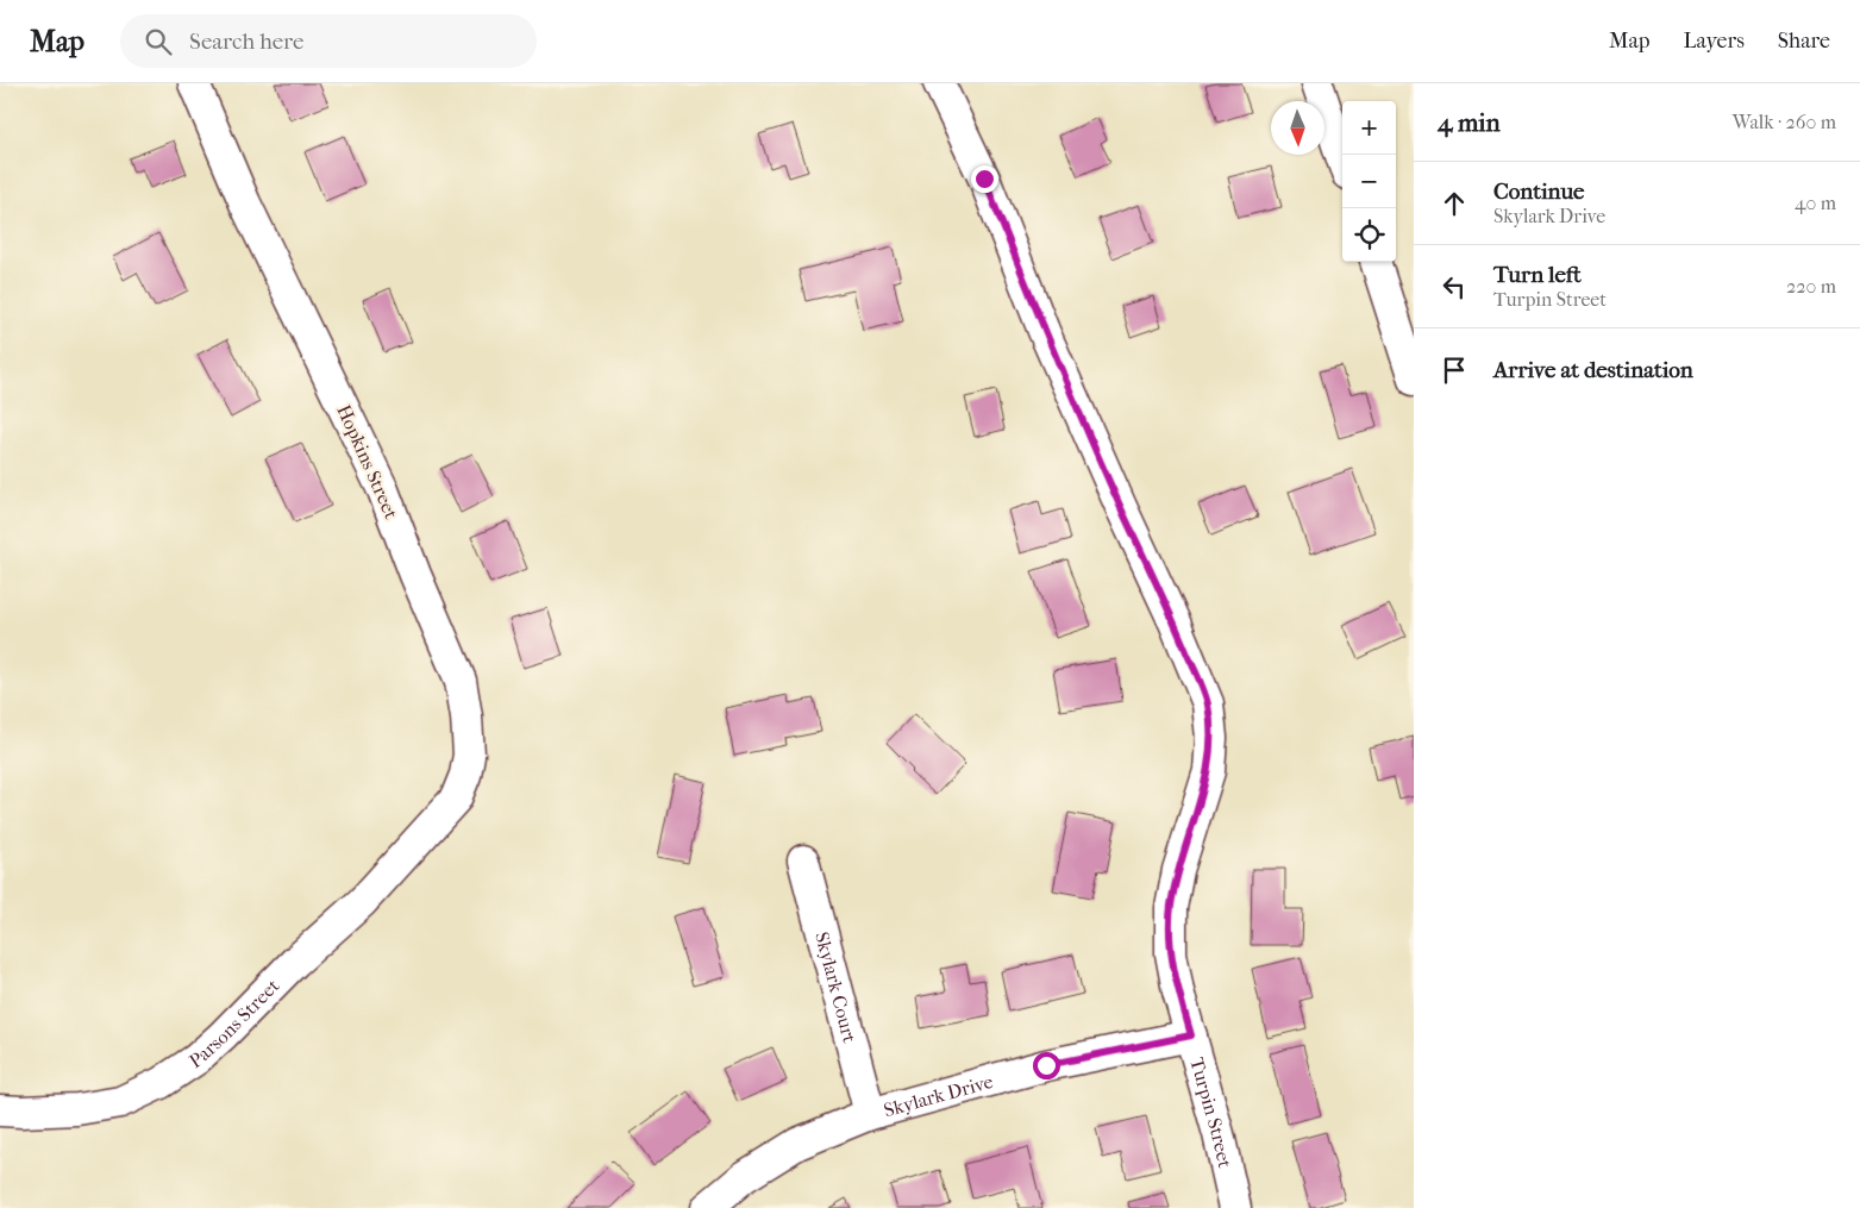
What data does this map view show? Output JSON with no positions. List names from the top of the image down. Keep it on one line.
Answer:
{"streets":{"street":["Hopkins Street","Skylark Court","Parsons Street","Skylark Drive","Turpin Street"]},"crossings":[["Hopkins Street","Parsons Street"],["Skylark Court","Skylark Drive"],["Skylark Drive","Turpin Street"]],"north":"bottom","page":{"header":"Map","search":"Search here","nav":["Map","Layers","Share"],"heading":["4 min","Walk · 260 m"],"map_buttons":["+","−"],"list":[["Continue","Skylark Drive","40 m"],["Turn left","Turpin Street","220 m"],"Arrive at destination"]}}
